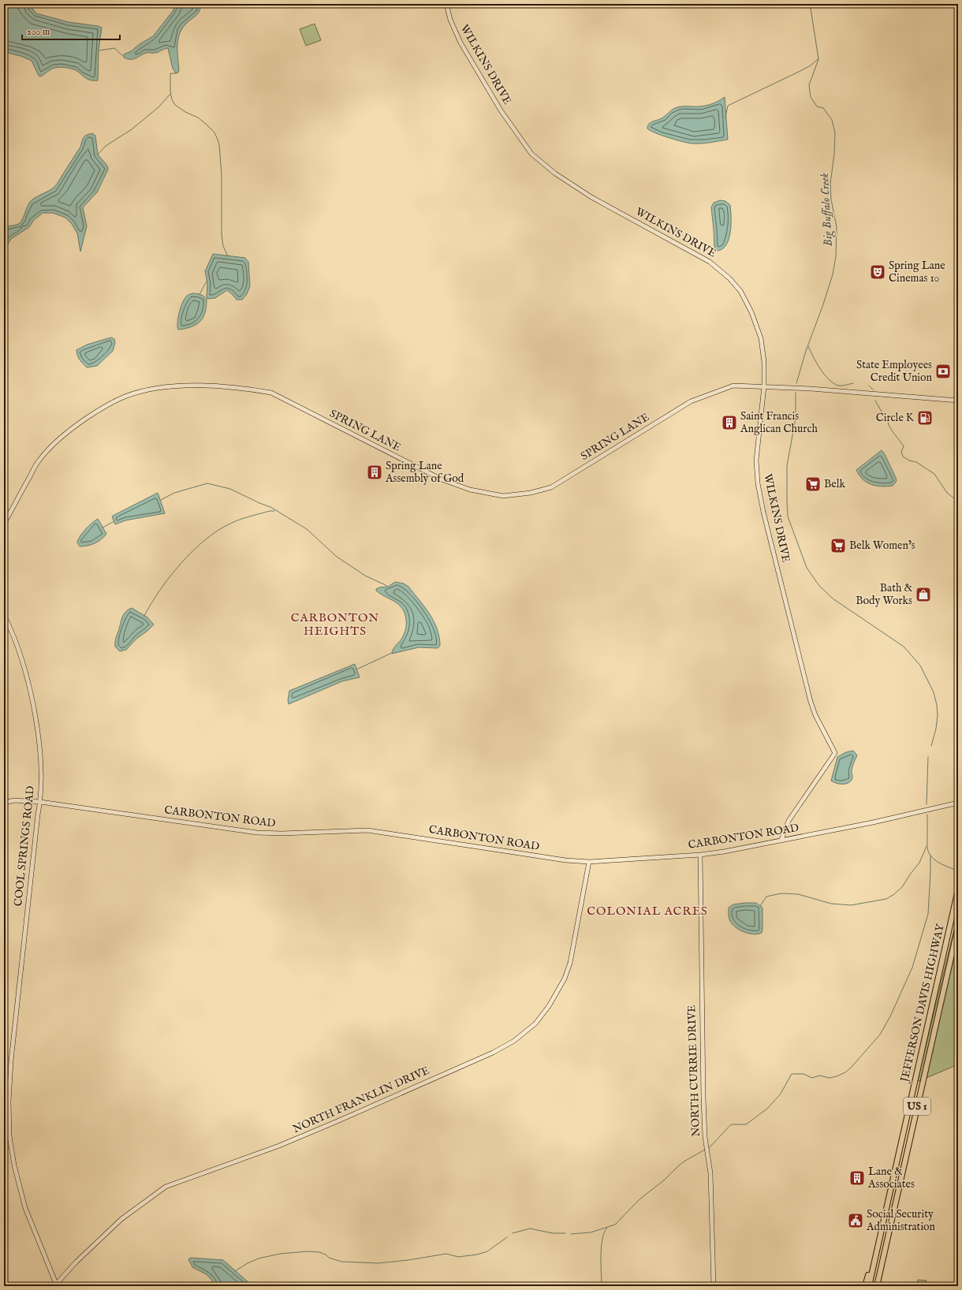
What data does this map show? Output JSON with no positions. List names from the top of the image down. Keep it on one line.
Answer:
{"streets":{"highway":["JEFFERSON DAVIS HIGHWAY","US 1"],"street":["WILKINS DRIVE","SPRING LANE","CARBONTON ROAD","COOL SPRINGS ROAD","NORTH CURRIE DRIVE","NORTH FRANKLIN DRIVE"]},"crossings":[["WILKINS DRIVE","SPRING LANE"],["WILKINS DRIVE","CARBONTON ROAD"],["CARBONTON ROAD","COOL SPRINGS ROAD"],["CARBONTON ROAD","NORTH CURRIE DRIVE"],["CARBONTON ROAD","NORTH FRANKLIN DRIVE"],["COOL SPRINGS ROAD","NORTH FRANKLIN DRIVE"]],"districts":["CARBONTON HEIGHTS","COLONIAL ACRES"],"water":["Big Buffalo Creek"],"places":{"theatre":["Spring Lane Cinemas 10"],"bank":["State Employees Credit Union"],"fuel station":["Circle K"],"building":["Saint Francis Anglican Church","Spring Lane Assembly of God","Lane & Associates"],"supermarket":["Belk","Belk Women’s"],"shop":["Bath & Body Works"],"public building":["Social Security Administration"]},"scale_bar":"200 m"}
